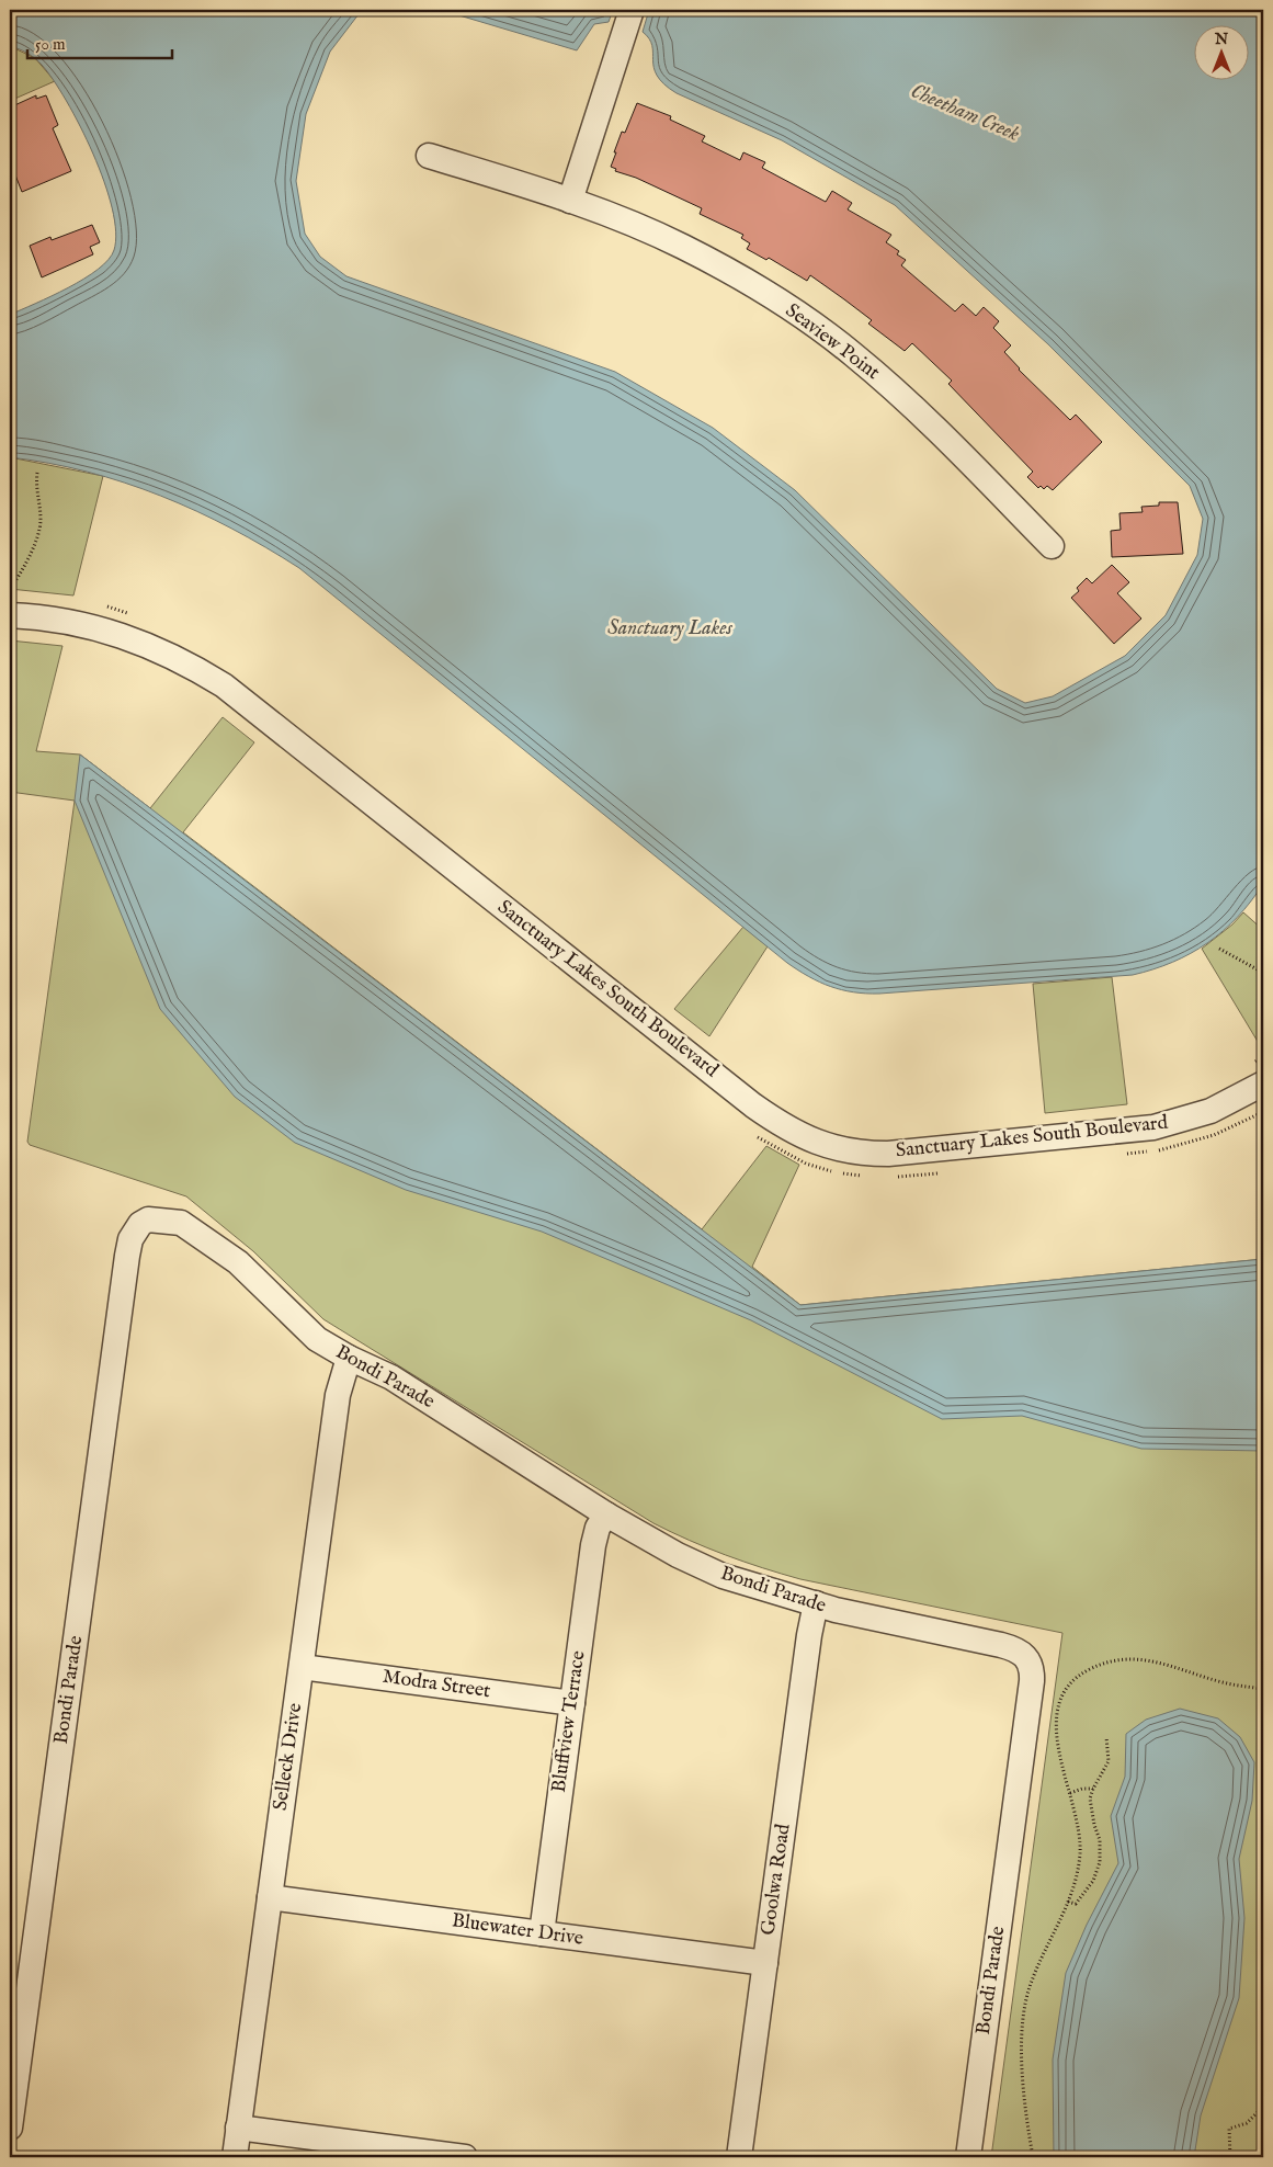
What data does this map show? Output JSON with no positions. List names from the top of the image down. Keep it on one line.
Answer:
{"streets":{"street":["Seaview Point","Sanctuary Lakes South Boulevard","Bondi Parade","Modra Street","Bluffview Terrace","Selleck Drive","Goolwa Road","Bluewater Drive"]},"crossings":[["Bondi Parade","Bluffview Terrace"],["Bondi Parade","Selleck Drive"],["Bondi Parade","Goolwa Road"],["Modra Street","Bluffview Terrace"],["Modra Street","Selleck Drive"],["Bluffview Terrace","Bluewater Drive"],["Selleck Drive","Bluewater Drive"],["Goolwa Road","Bluewater Drive"]],"water":["Cheetham Creek","Sanctuary Lakes"],"scale_bar":"50 m","north":"top"}
